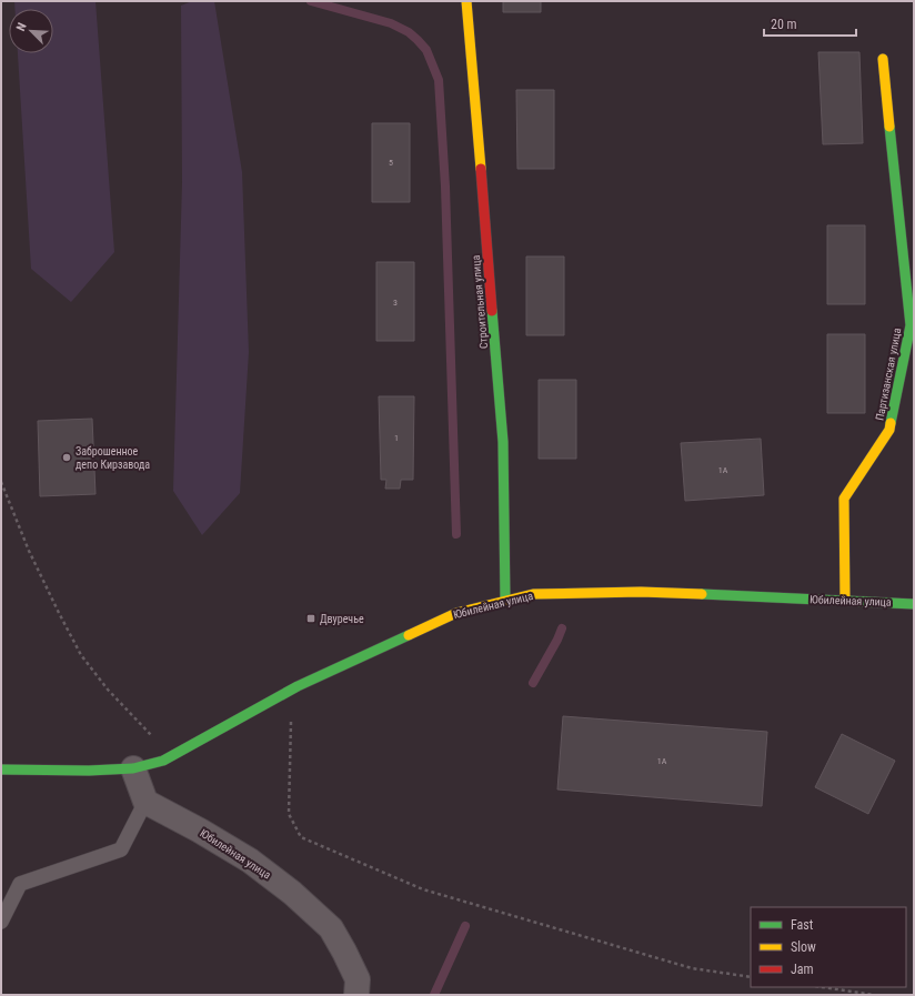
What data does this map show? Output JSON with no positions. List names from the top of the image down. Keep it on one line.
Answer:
{"streets":{"street":["Строительная улица","Партизанская улица","Юбилейная улица"]},"crossings":[["Строительная улица","Юбилейная улица"],["Партизанская улица","Юбилейная улица"]],"places":{"other":["Заброшенное депо Кирзавода"],"transit":["Двуречье"]},"house_numbers":["5","3","1","1А","1А"],"legend":["Fast","Slow","Jam"],"scale_bar":"20 m","north":"top left"}
